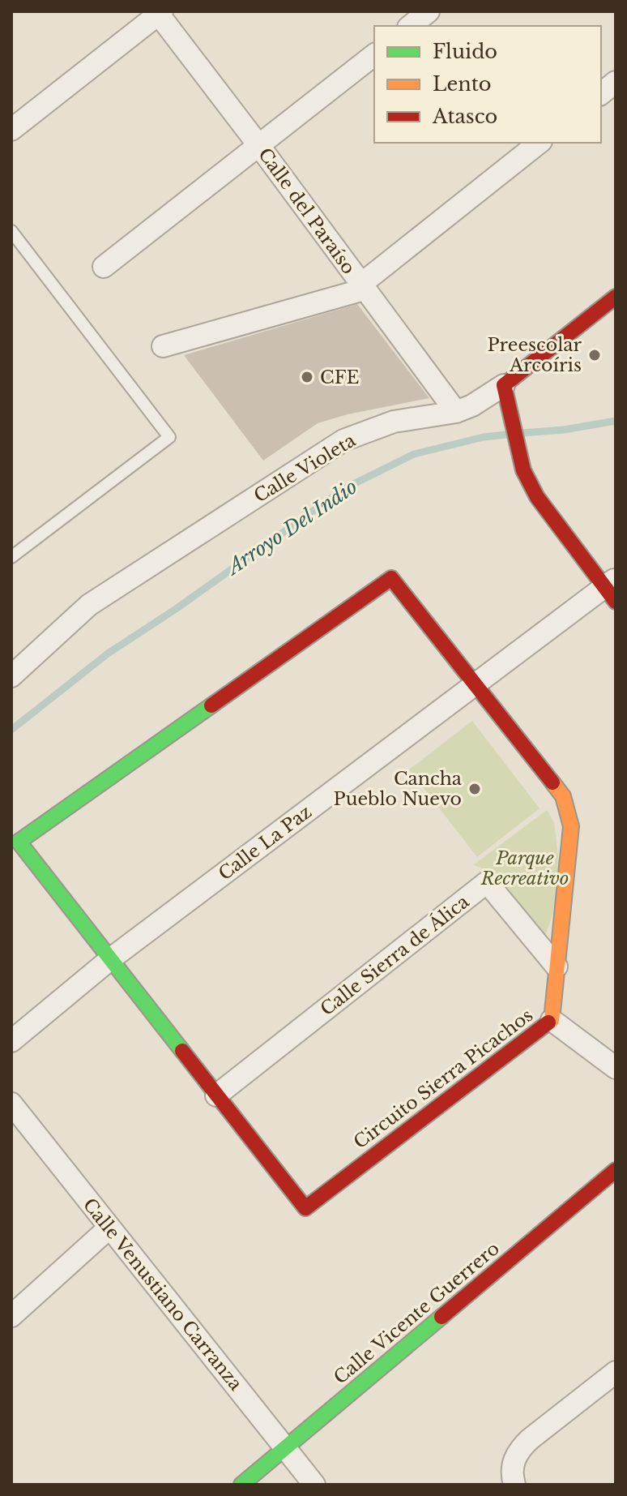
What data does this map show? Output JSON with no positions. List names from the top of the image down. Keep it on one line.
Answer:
{"streets":{"street":["Calle del Paraíso","Calle Violeta","Calle La Paz","Calle Sierra de Álica","Circuito Sierra Picachos","Calle Venustiano Carranza","Calle Vicente Guerrero"]},"crossings":[["Calle del Paraíso","Calle Violeta"],["Calle La Paz","Circuito Sierra Picachos"],["Calle Sierra de Álica","Circuito Sierra Picachos"],["Calle Venustiano Carranza","Calle Vicente Guerrero"]],"water":["Arroyo Del Indio"],"parks":["Parque Recreativo"],"places":["Preescolar Arcoíris","CFE","Cancha Pueblo Nuevo"],"legend":["Fluido","Lento","Atasco"]}
